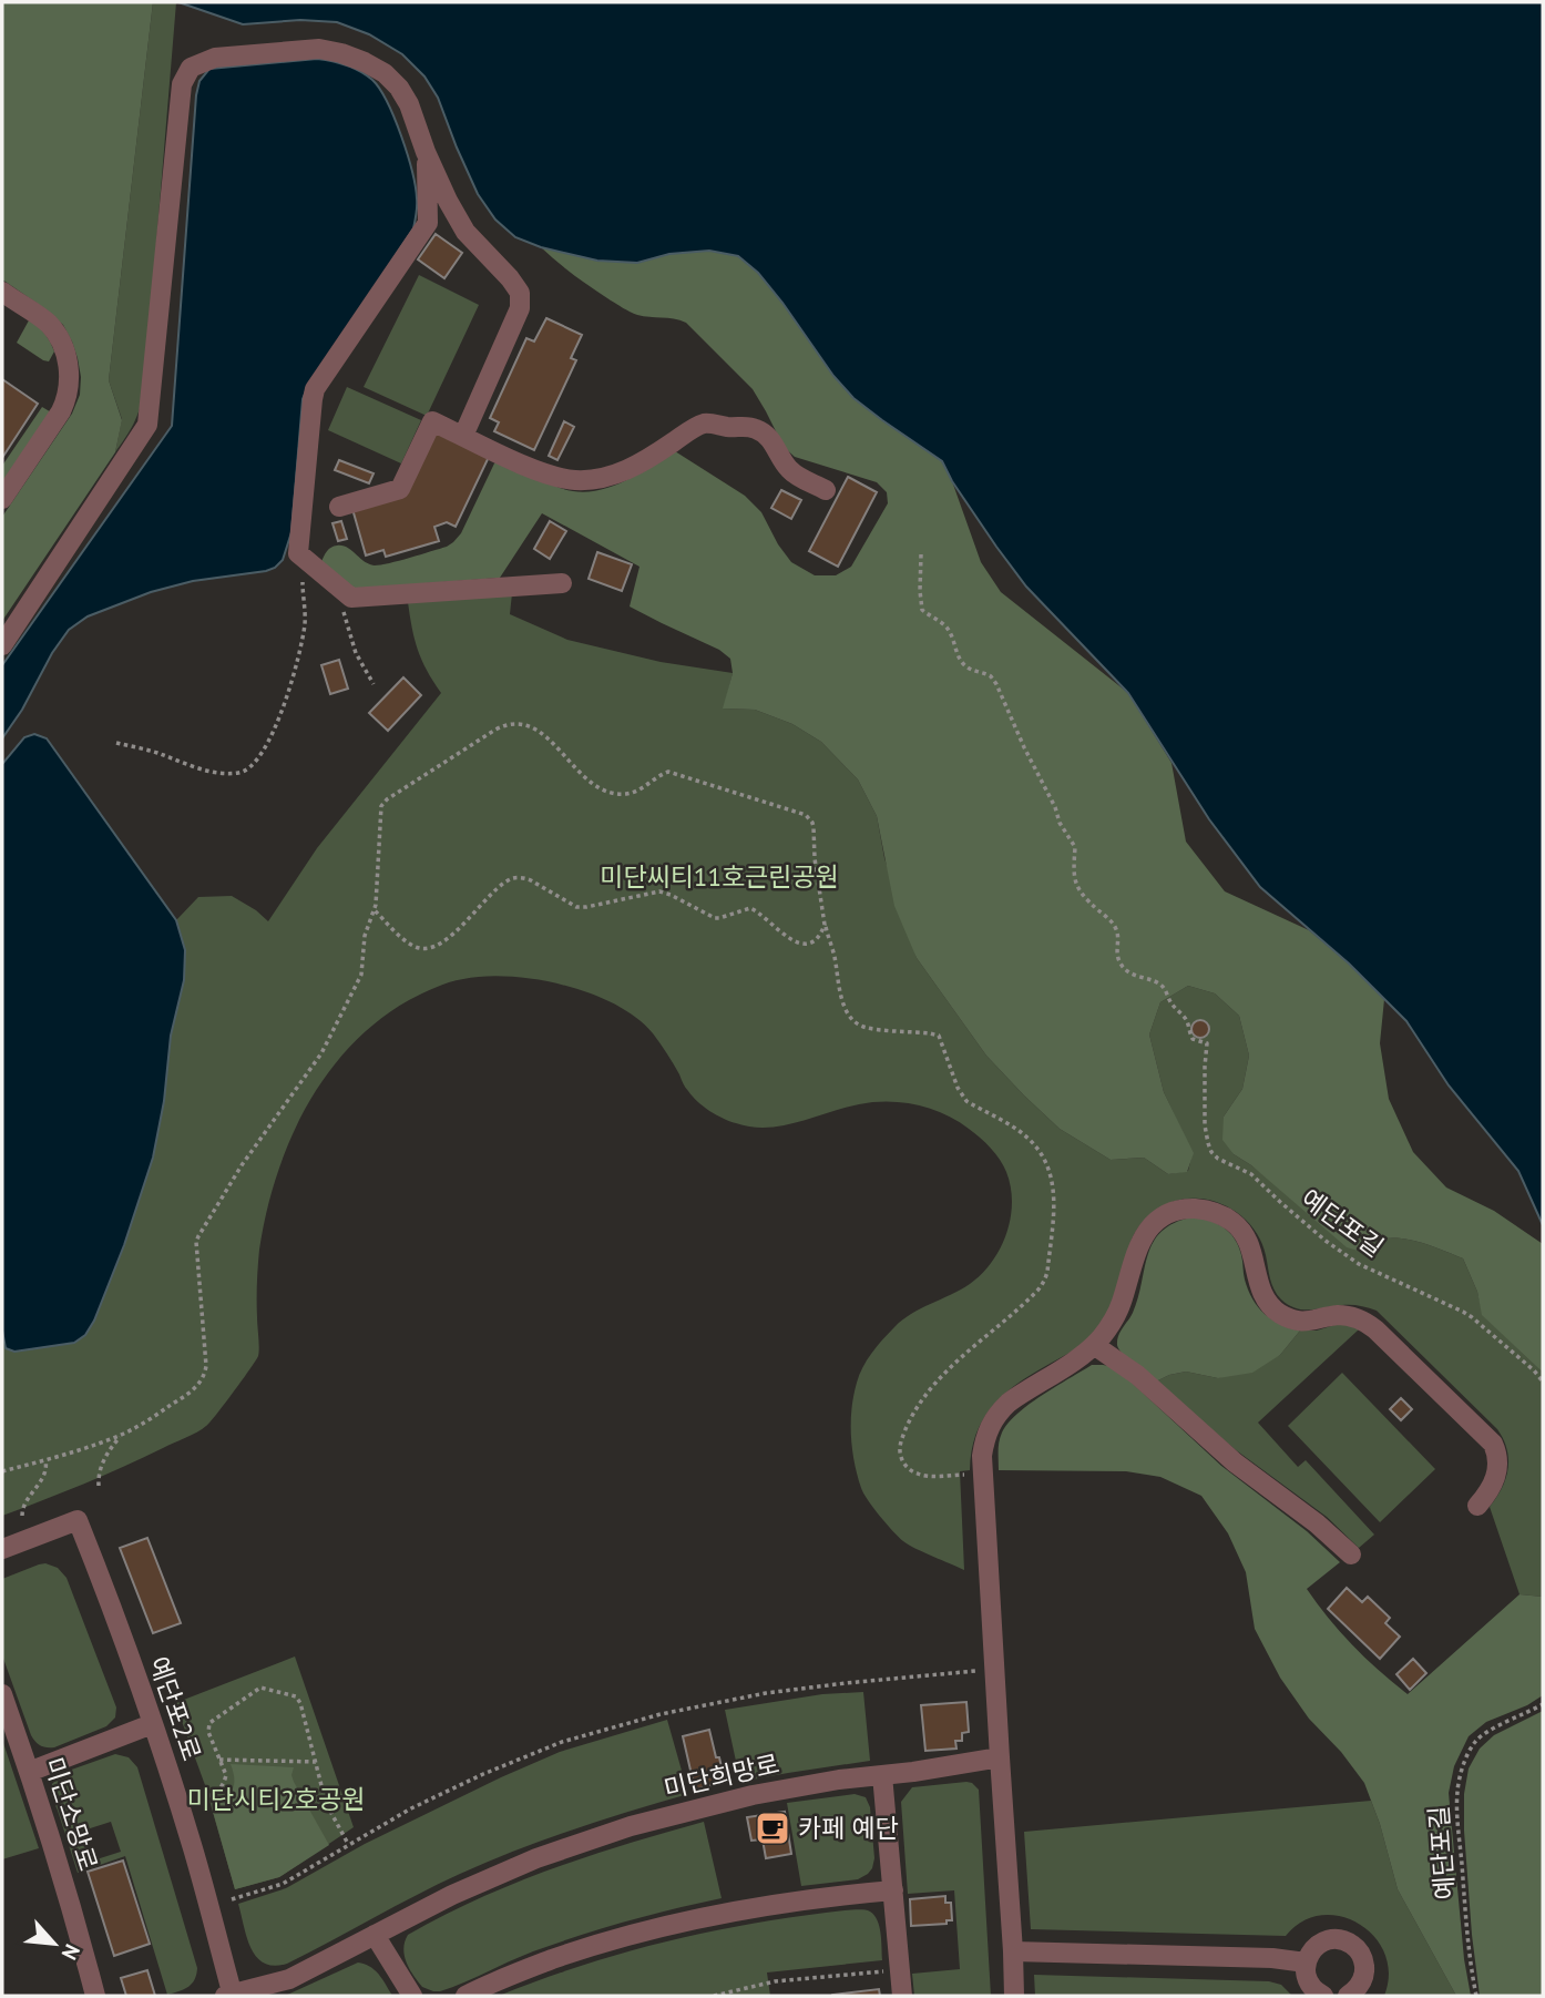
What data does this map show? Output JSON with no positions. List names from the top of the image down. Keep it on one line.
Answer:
{"streets":{"street":["예단포2로","미단희망로","미단소망로"],"path":["예단포길"]},"crossings":[["예단포2로","미단희망로"]],"parks":["미단씨티11호근린공원","미단시티2호공원"],"places":{"cafe":["카페 예단"]},"north":"bottom right"}
